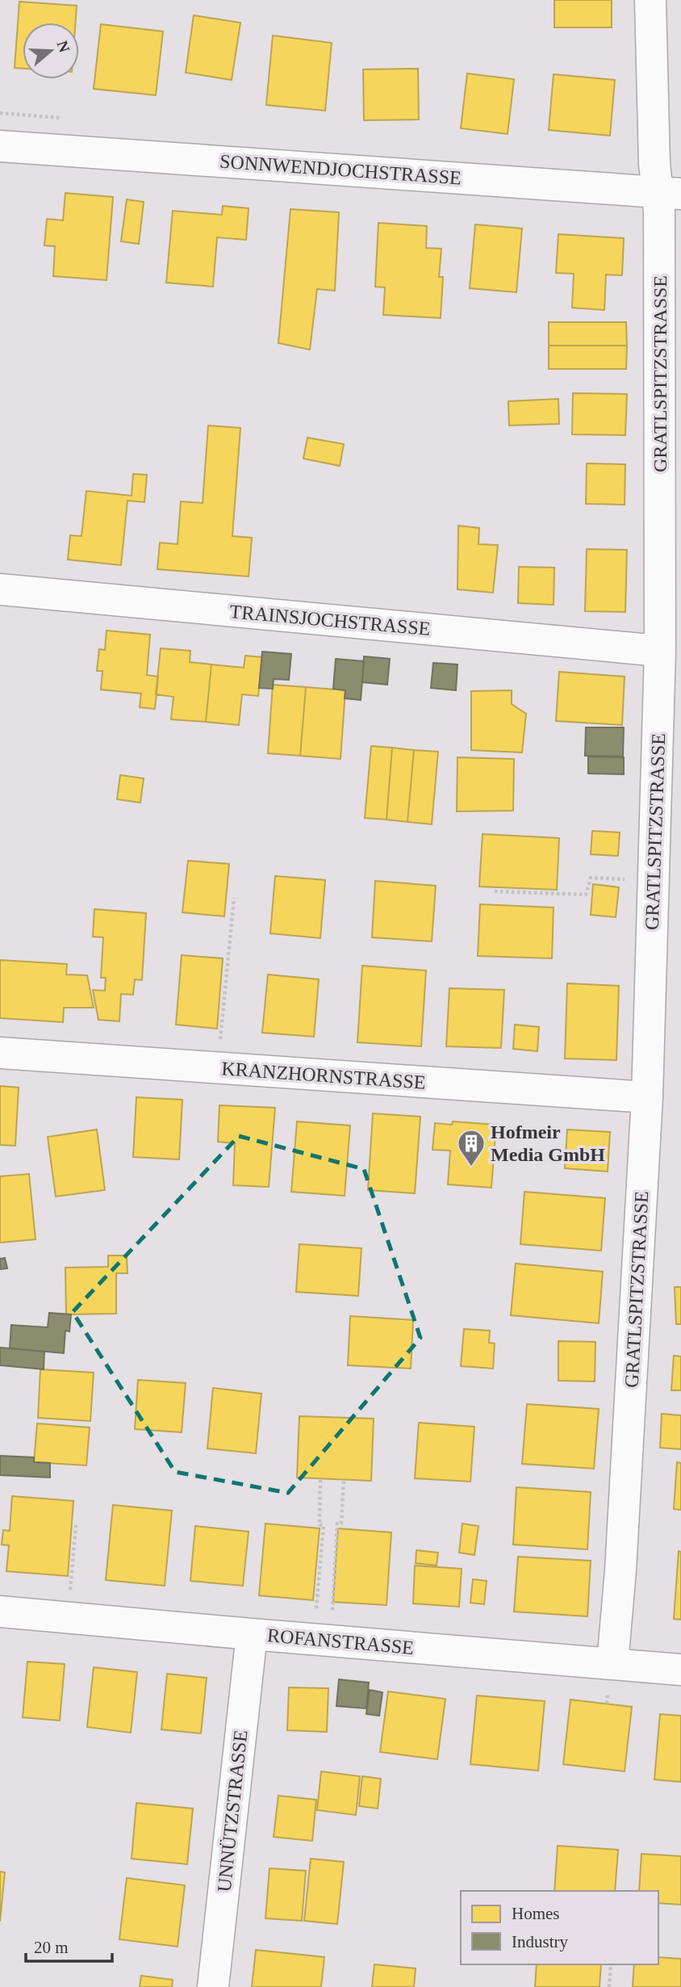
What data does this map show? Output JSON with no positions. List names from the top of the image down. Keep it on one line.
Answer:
{"streets":{"street":["SONNWENDJOCHSTRASSE","GRATLSPITZSTRASSE","TRAINSJOCHSTRASSE","KRANZHORNSTRASSE","ROFANSTRASSE","UNNÜTZSTRASSE"]},"crossings":[["SONNWENDJOCHSTRASSE","GRATLSPITZSTRASSE"],["GRATLSPITZSTRASSE","TRAINSJOCHSTRASSE"],["GRATLSPITZSTRASSE","KRANZHORNSTRASSE"],["GRATLSPITZSTRASSE","ROFANSTRASSE"],["ROFANSTRASSE","UNNÜTZSTRASSE"]],"places":{"building":["Hofmeir Media GmbH"]},"legend":["Homes","Industry"],"scale_bar":"20 m","north":"right"}
